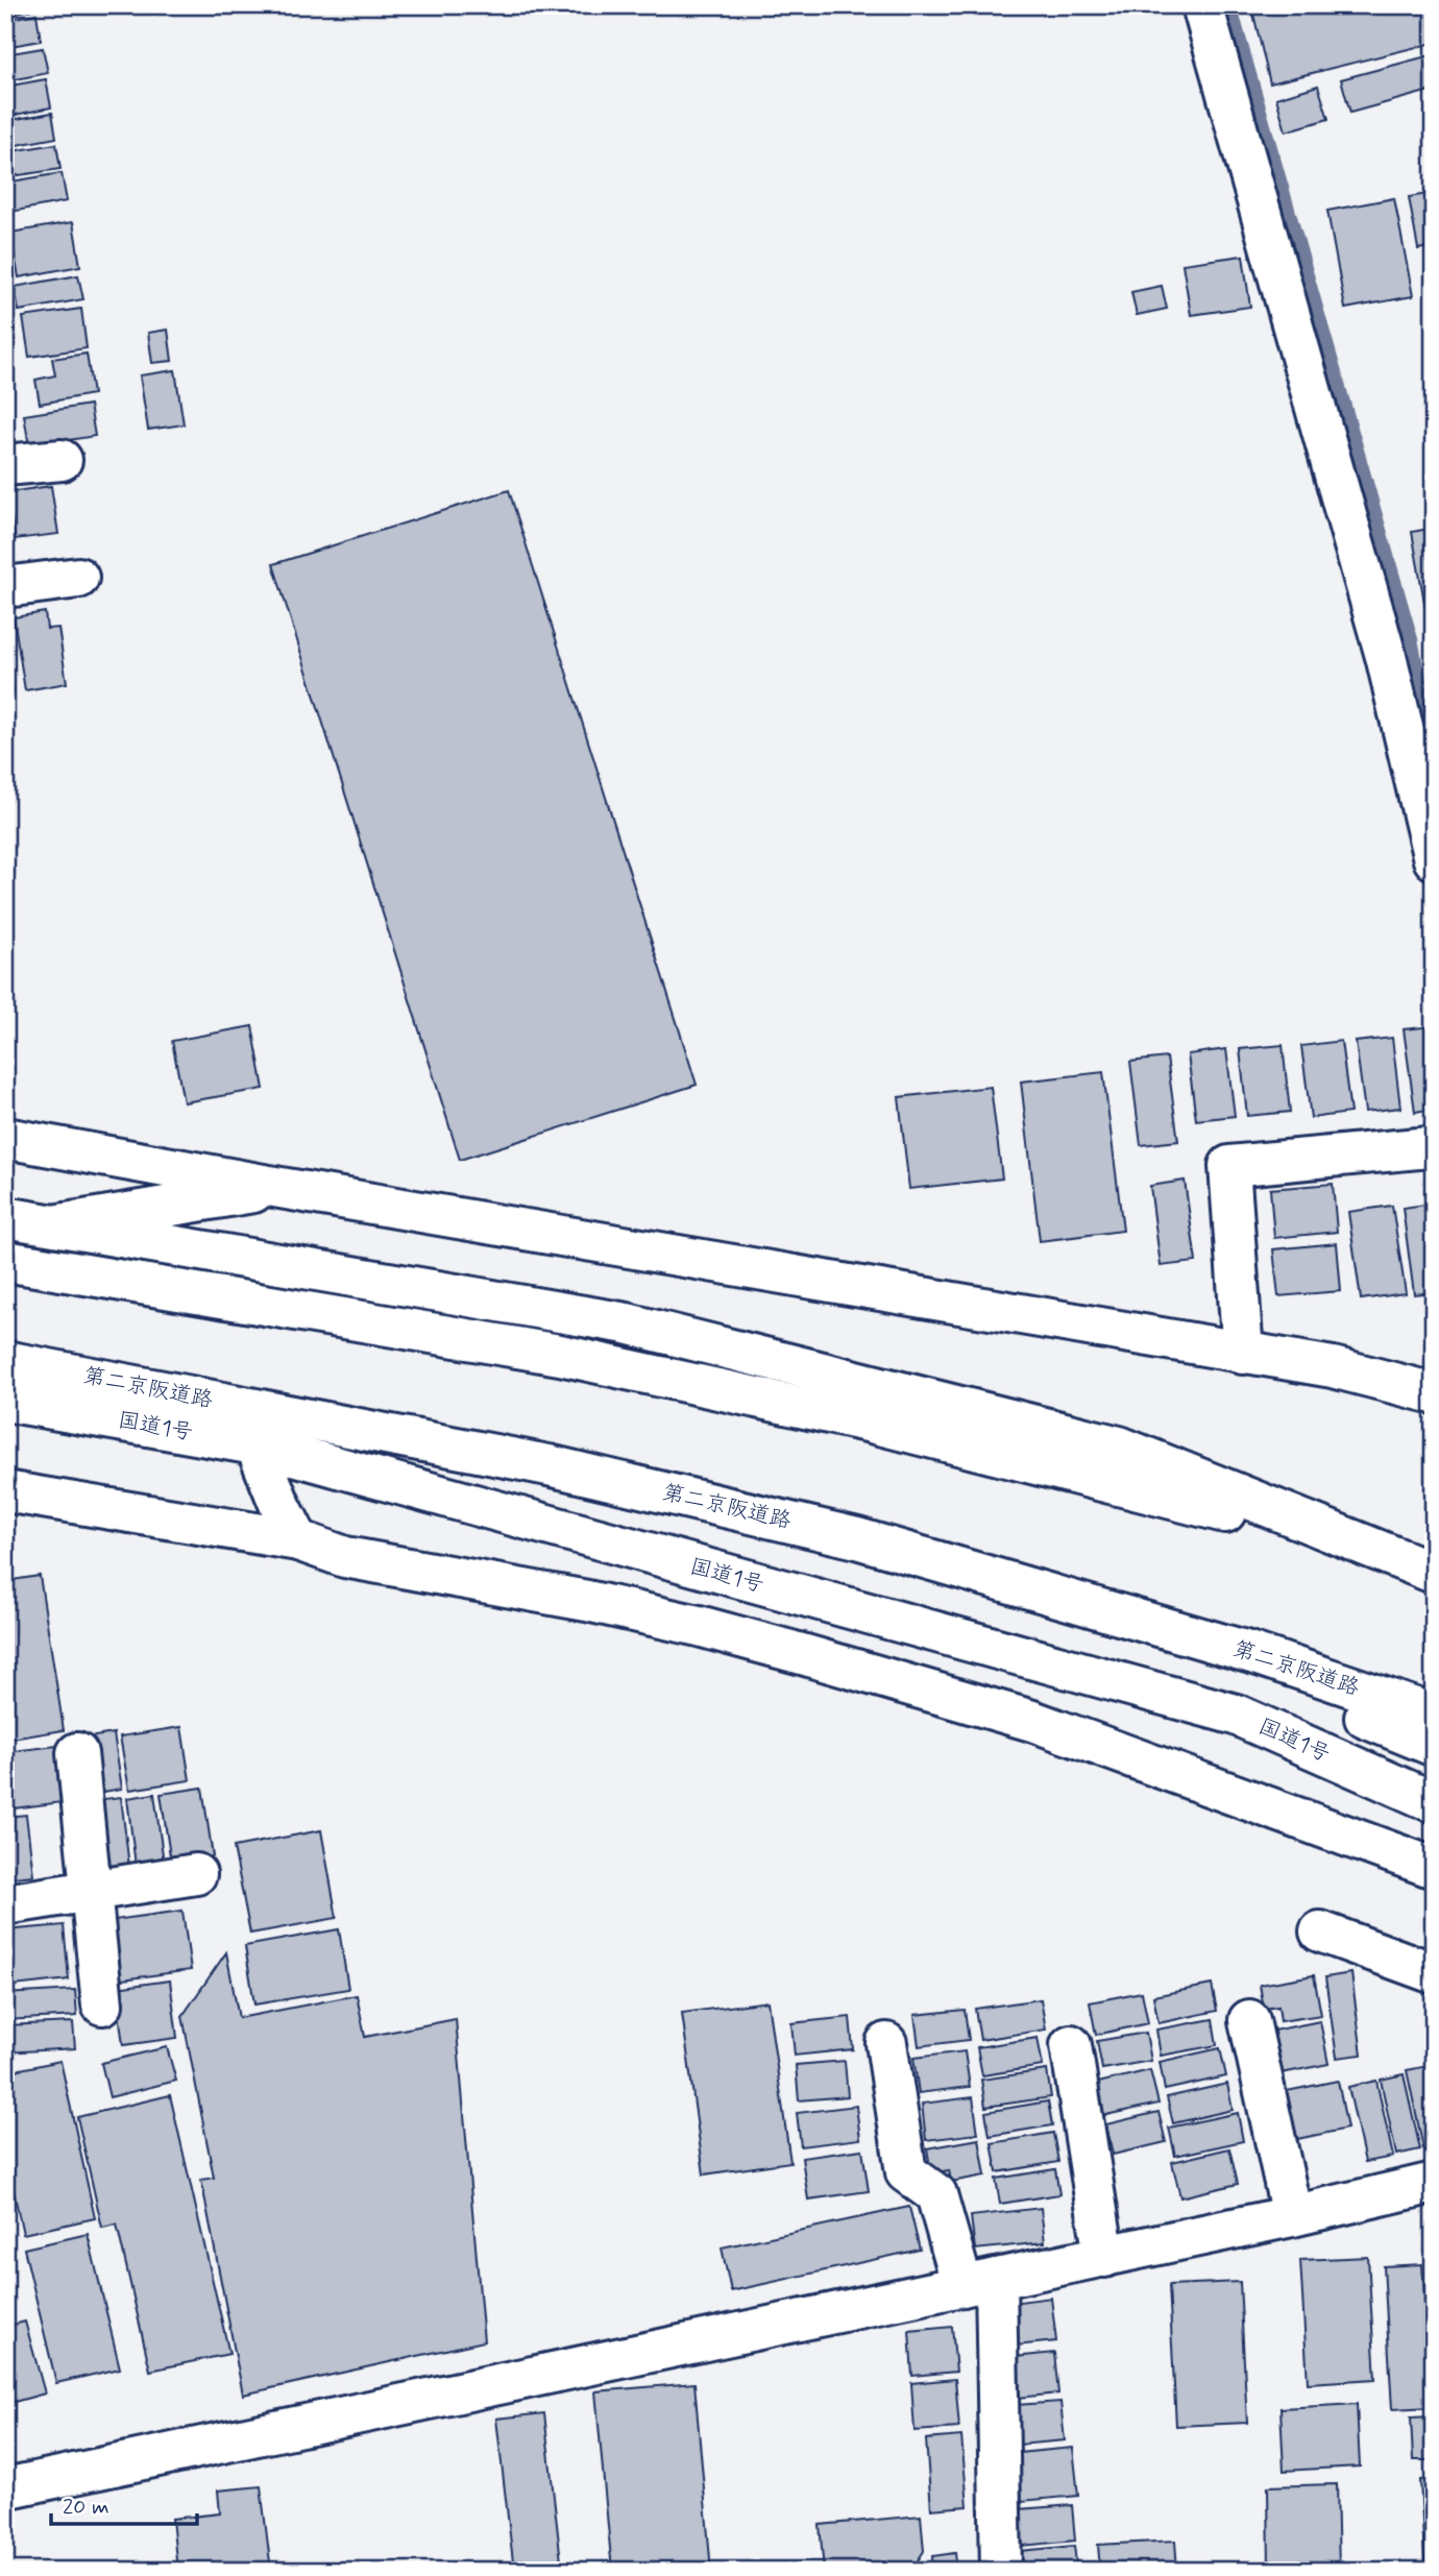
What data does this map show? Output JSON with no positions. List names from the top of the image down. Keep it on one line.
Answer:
{"streets":{"main road":["第二京阪道路","国道1号"]},"scale_bar":"20 m"}
